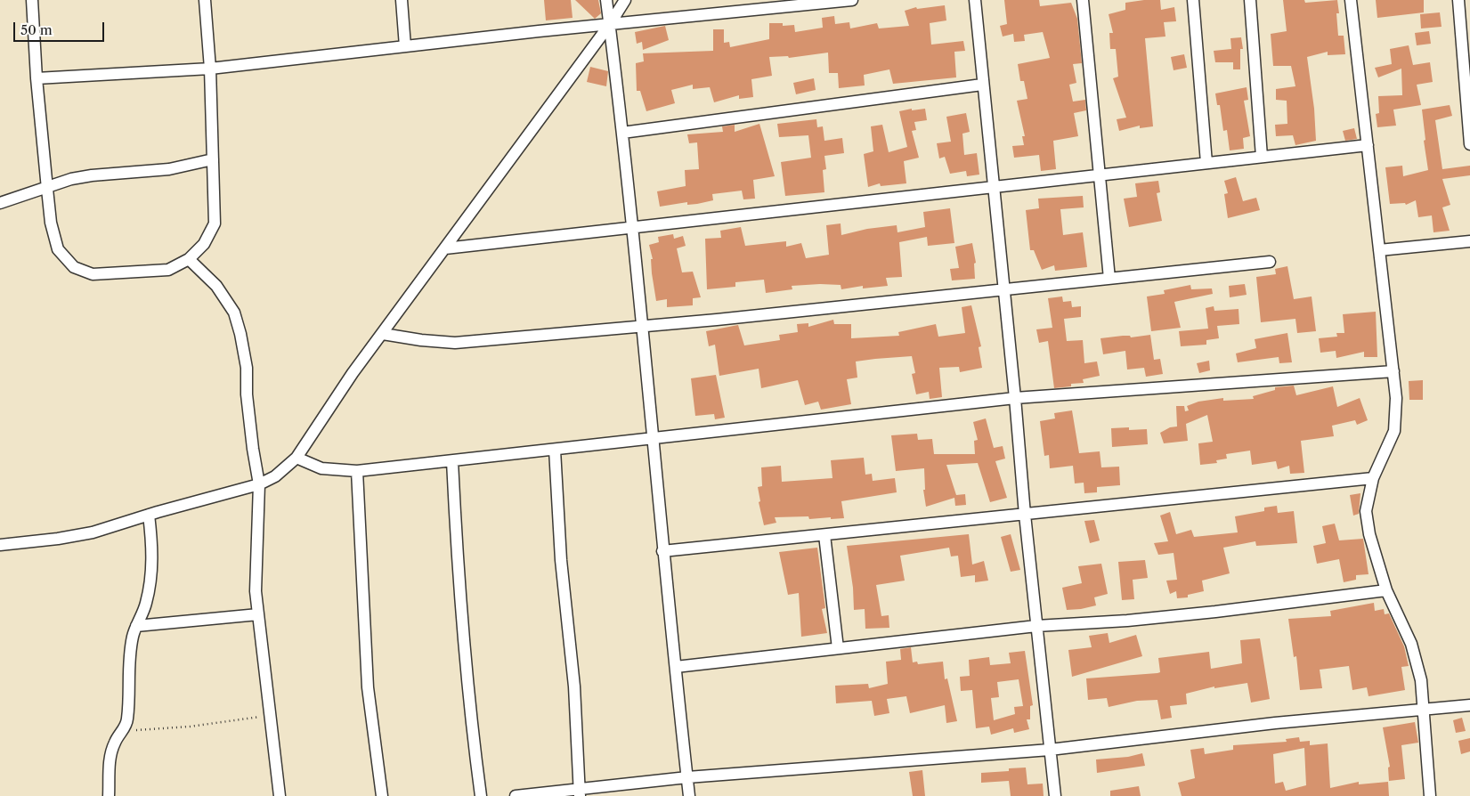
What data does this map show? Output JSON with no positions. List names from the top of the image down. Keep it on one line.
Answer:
{"scale_bar":"50 m"}
